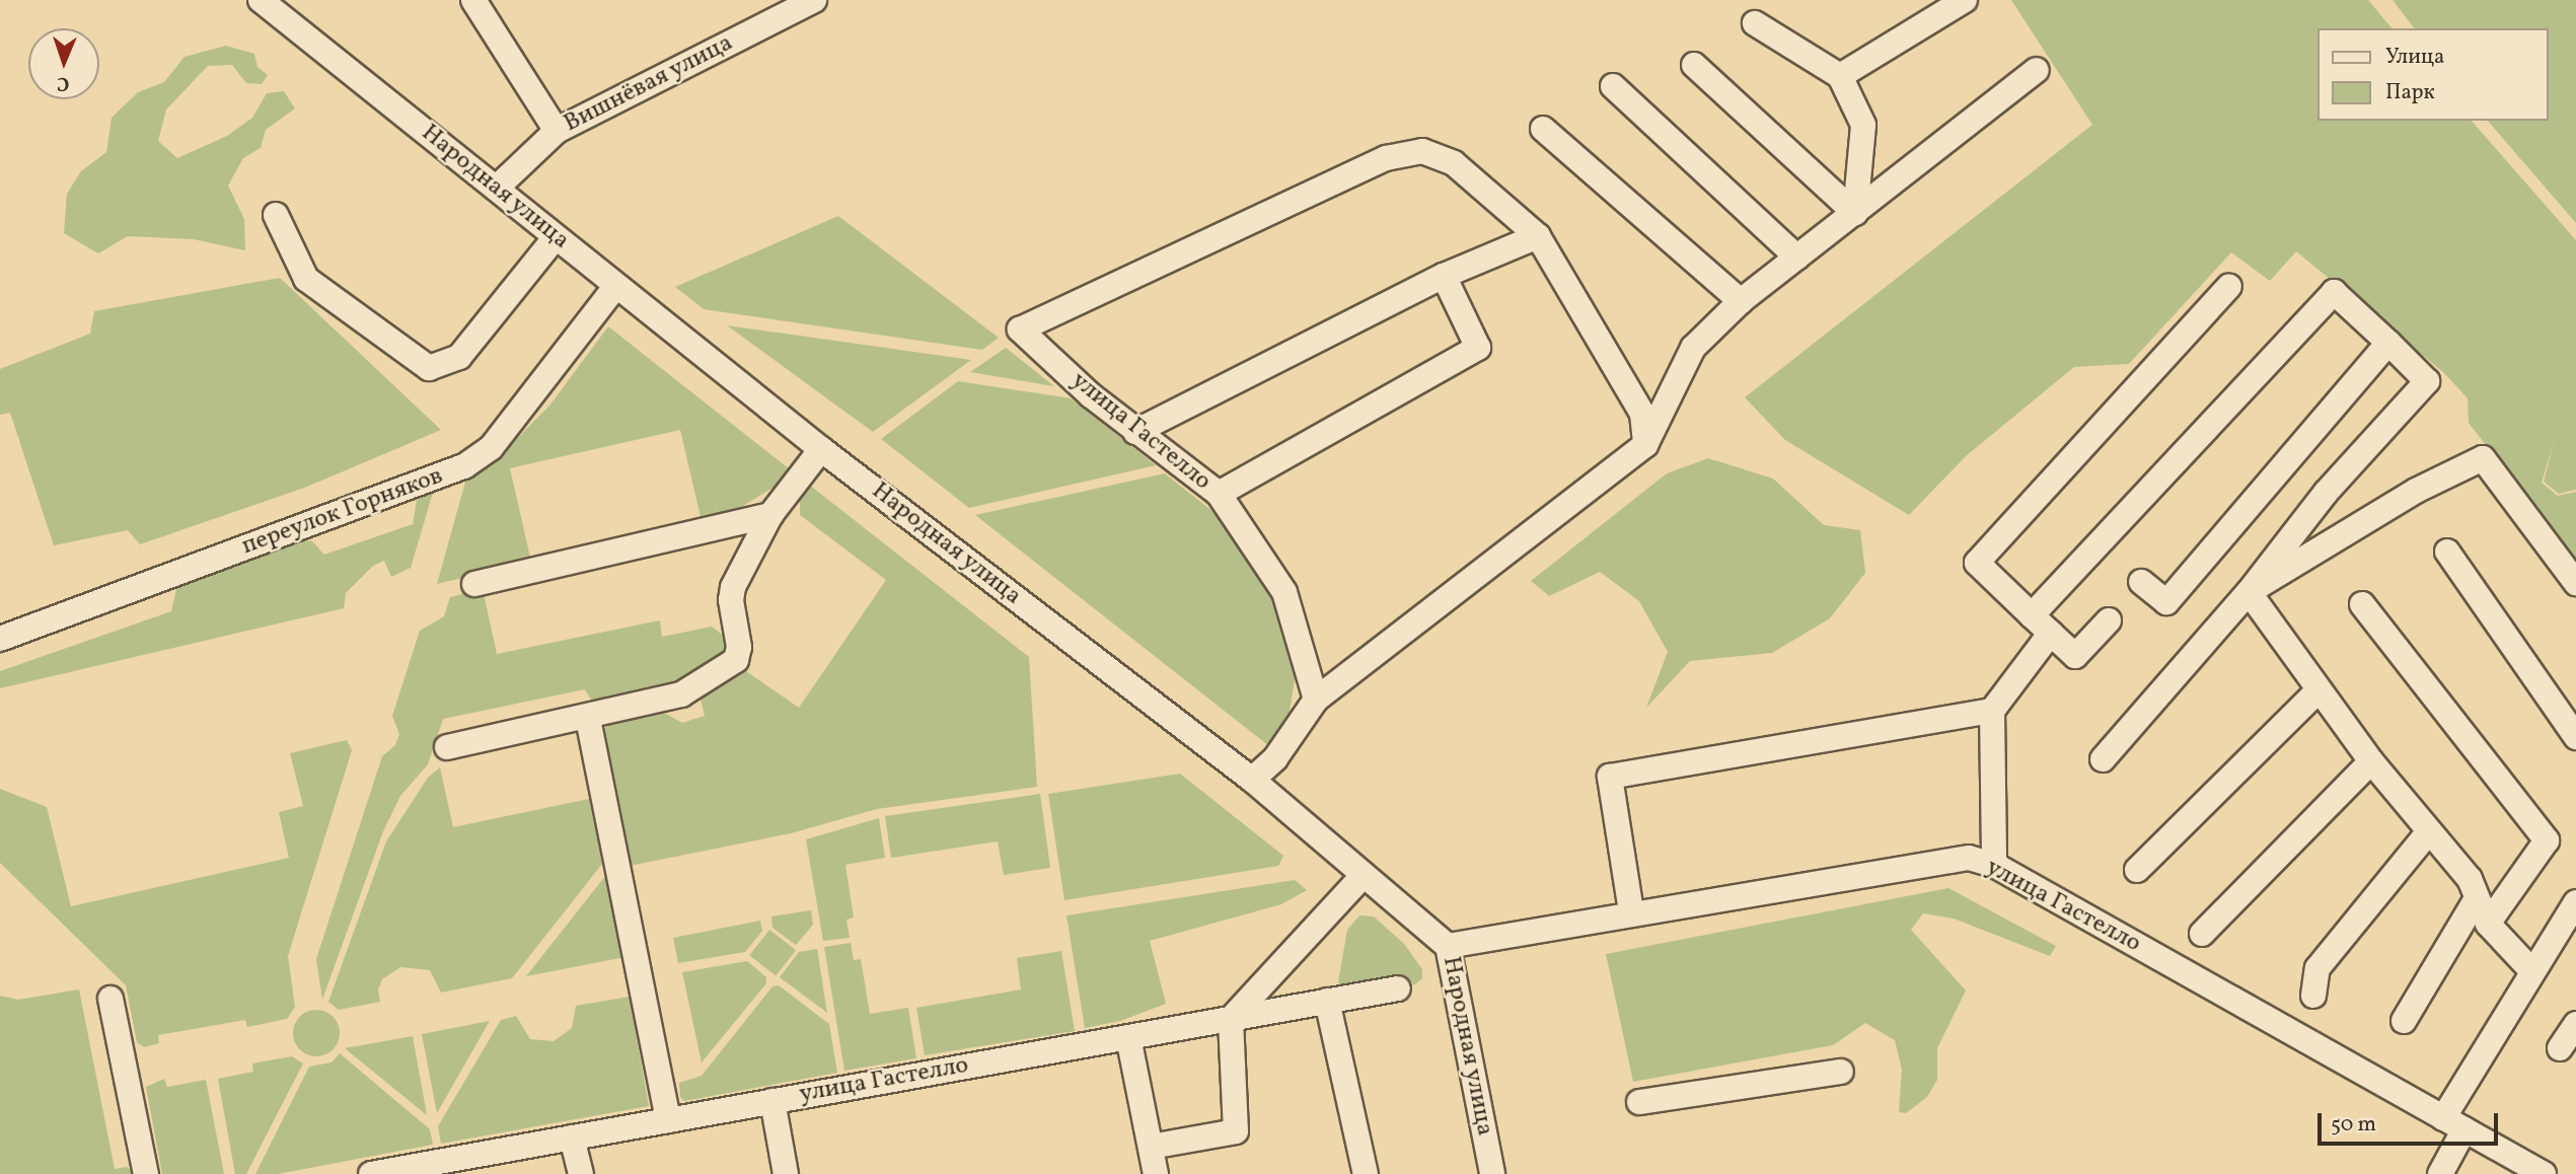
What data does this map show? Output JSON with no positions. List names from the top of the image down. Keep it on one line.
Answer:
{"streets":{"street":["Вишнёвая улица","Народная улица","улица Гастелло","переулок Горняков"]},"crossings":[["Вишнёвая улица","Народная улица"],["Народная улица","улица Гастелло"],["Народная улица","переулок Горняков"]],"legend":["Улица","Парк"],"scale_bar":"50 m","north":"bottom"}
